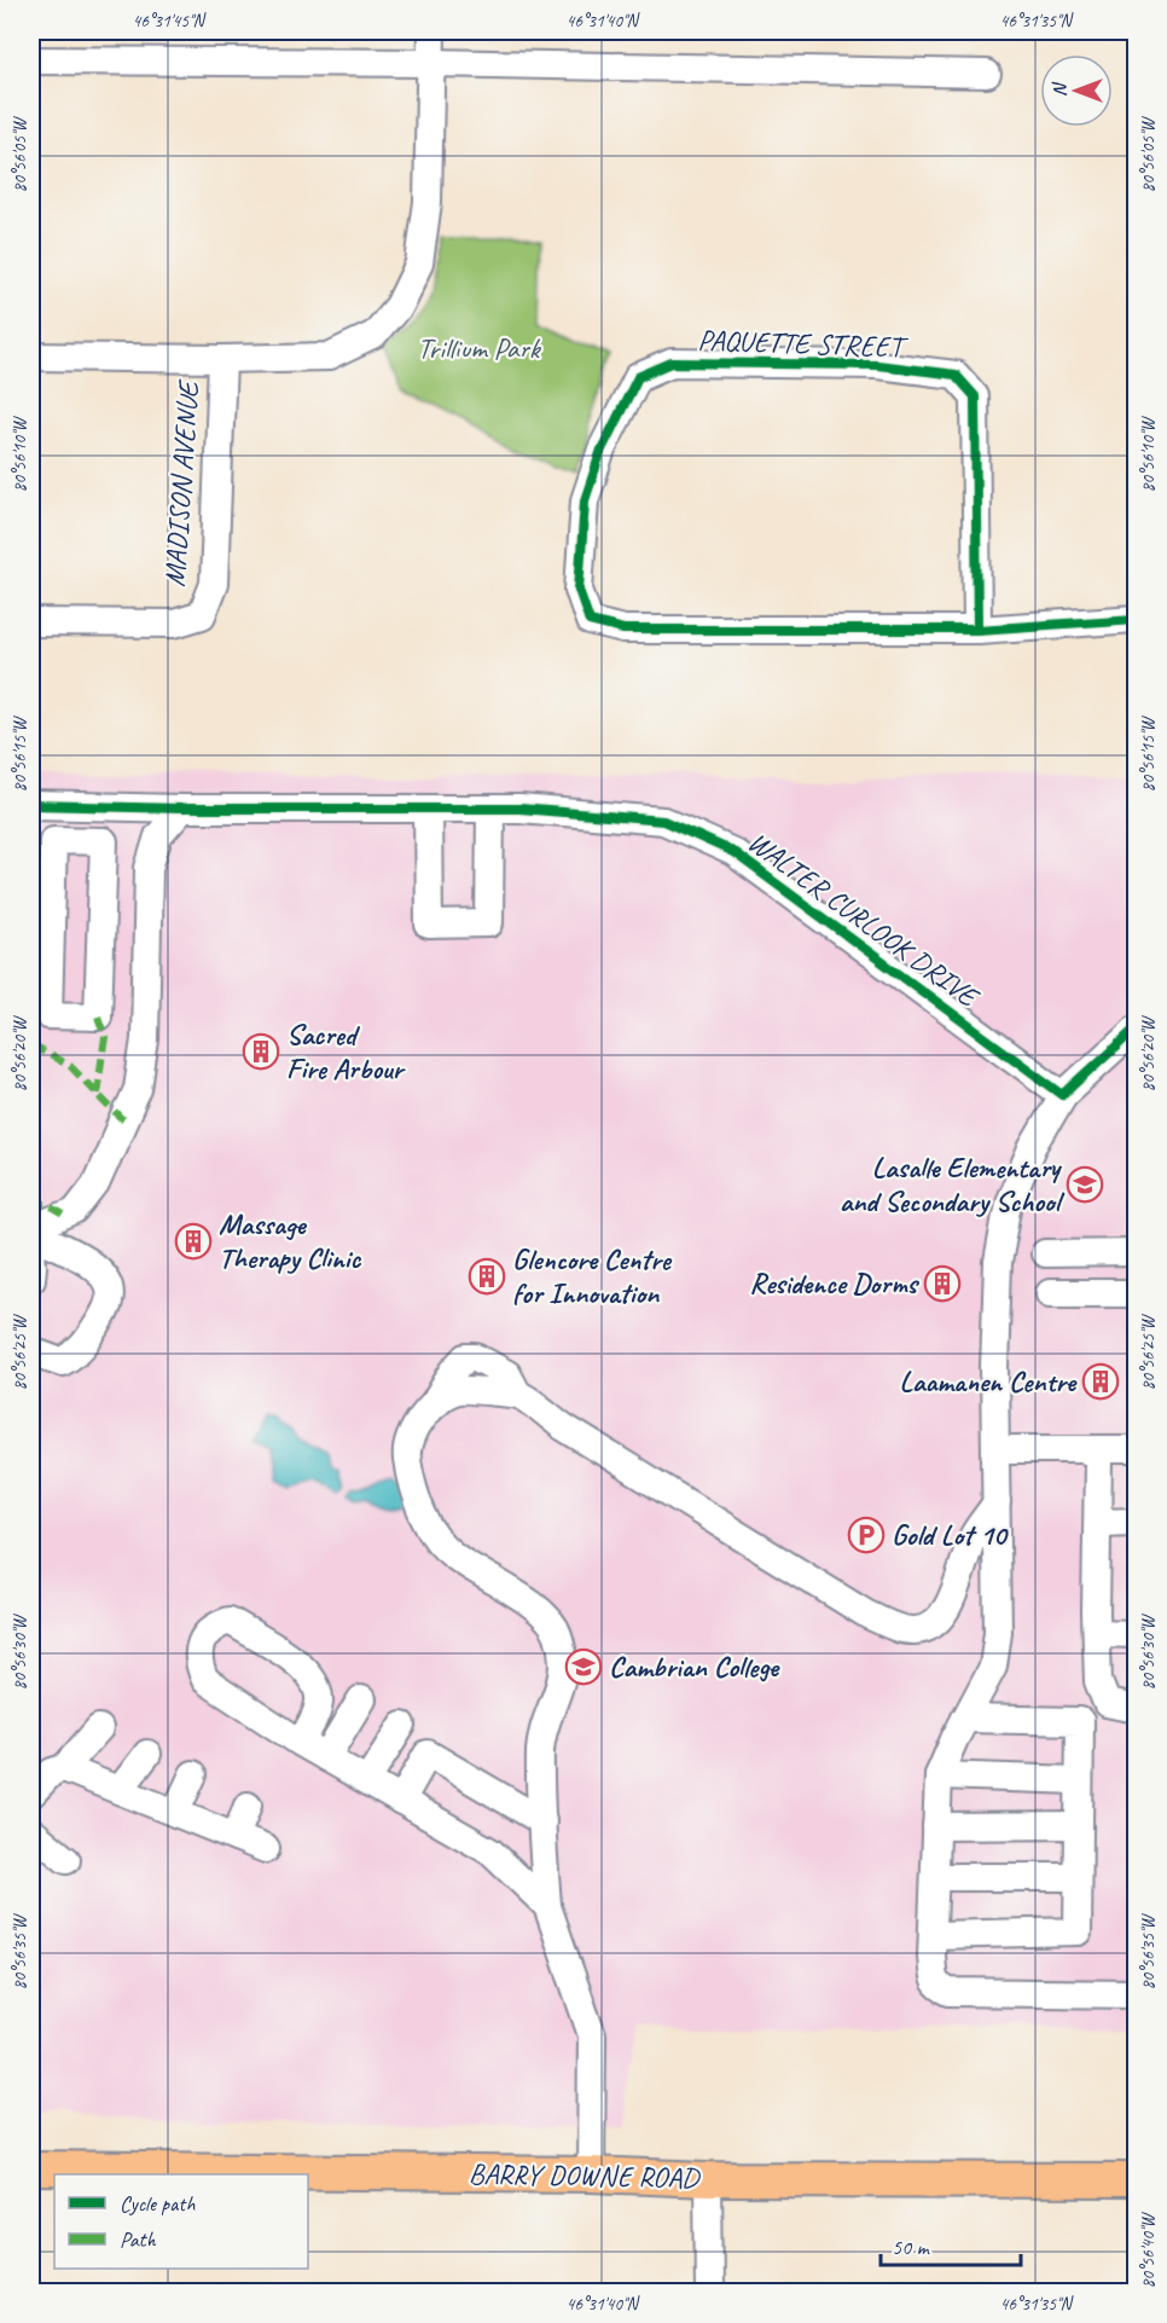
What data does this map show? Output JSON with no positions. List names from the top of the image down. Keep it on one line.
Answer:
{"streets":{"main road":["BARRY DOWNE ROAD"],"street":["PAQUETTE STREET","MADISON AVENUE","WALTER CURLOOK DRIVE"]},"parks":["Trillium Park"],"places":{"building":["Sacred Fire Arbour","Massage Therapy Clinic","Glencore Centre for Innovation","Residence Dorms","Laamanen Centre"],"school or university":["Lasalle Elementary and Secondary School","Cambrian College"],"parking":["Gold Lot 10"]},"legend":["Cycle path","Path"],"scale_bar":"50 m","north":"left","coordinates":["46°31'45\"N","46°31'40\"N","46°31'35\"N","80°56'05\"W","80°56'10\"W","80°56'15\"W","80°56'20\"W","80°56'25\"W","80°56'30\"W","80°56'35\"W","80°56'40\"W"]}
